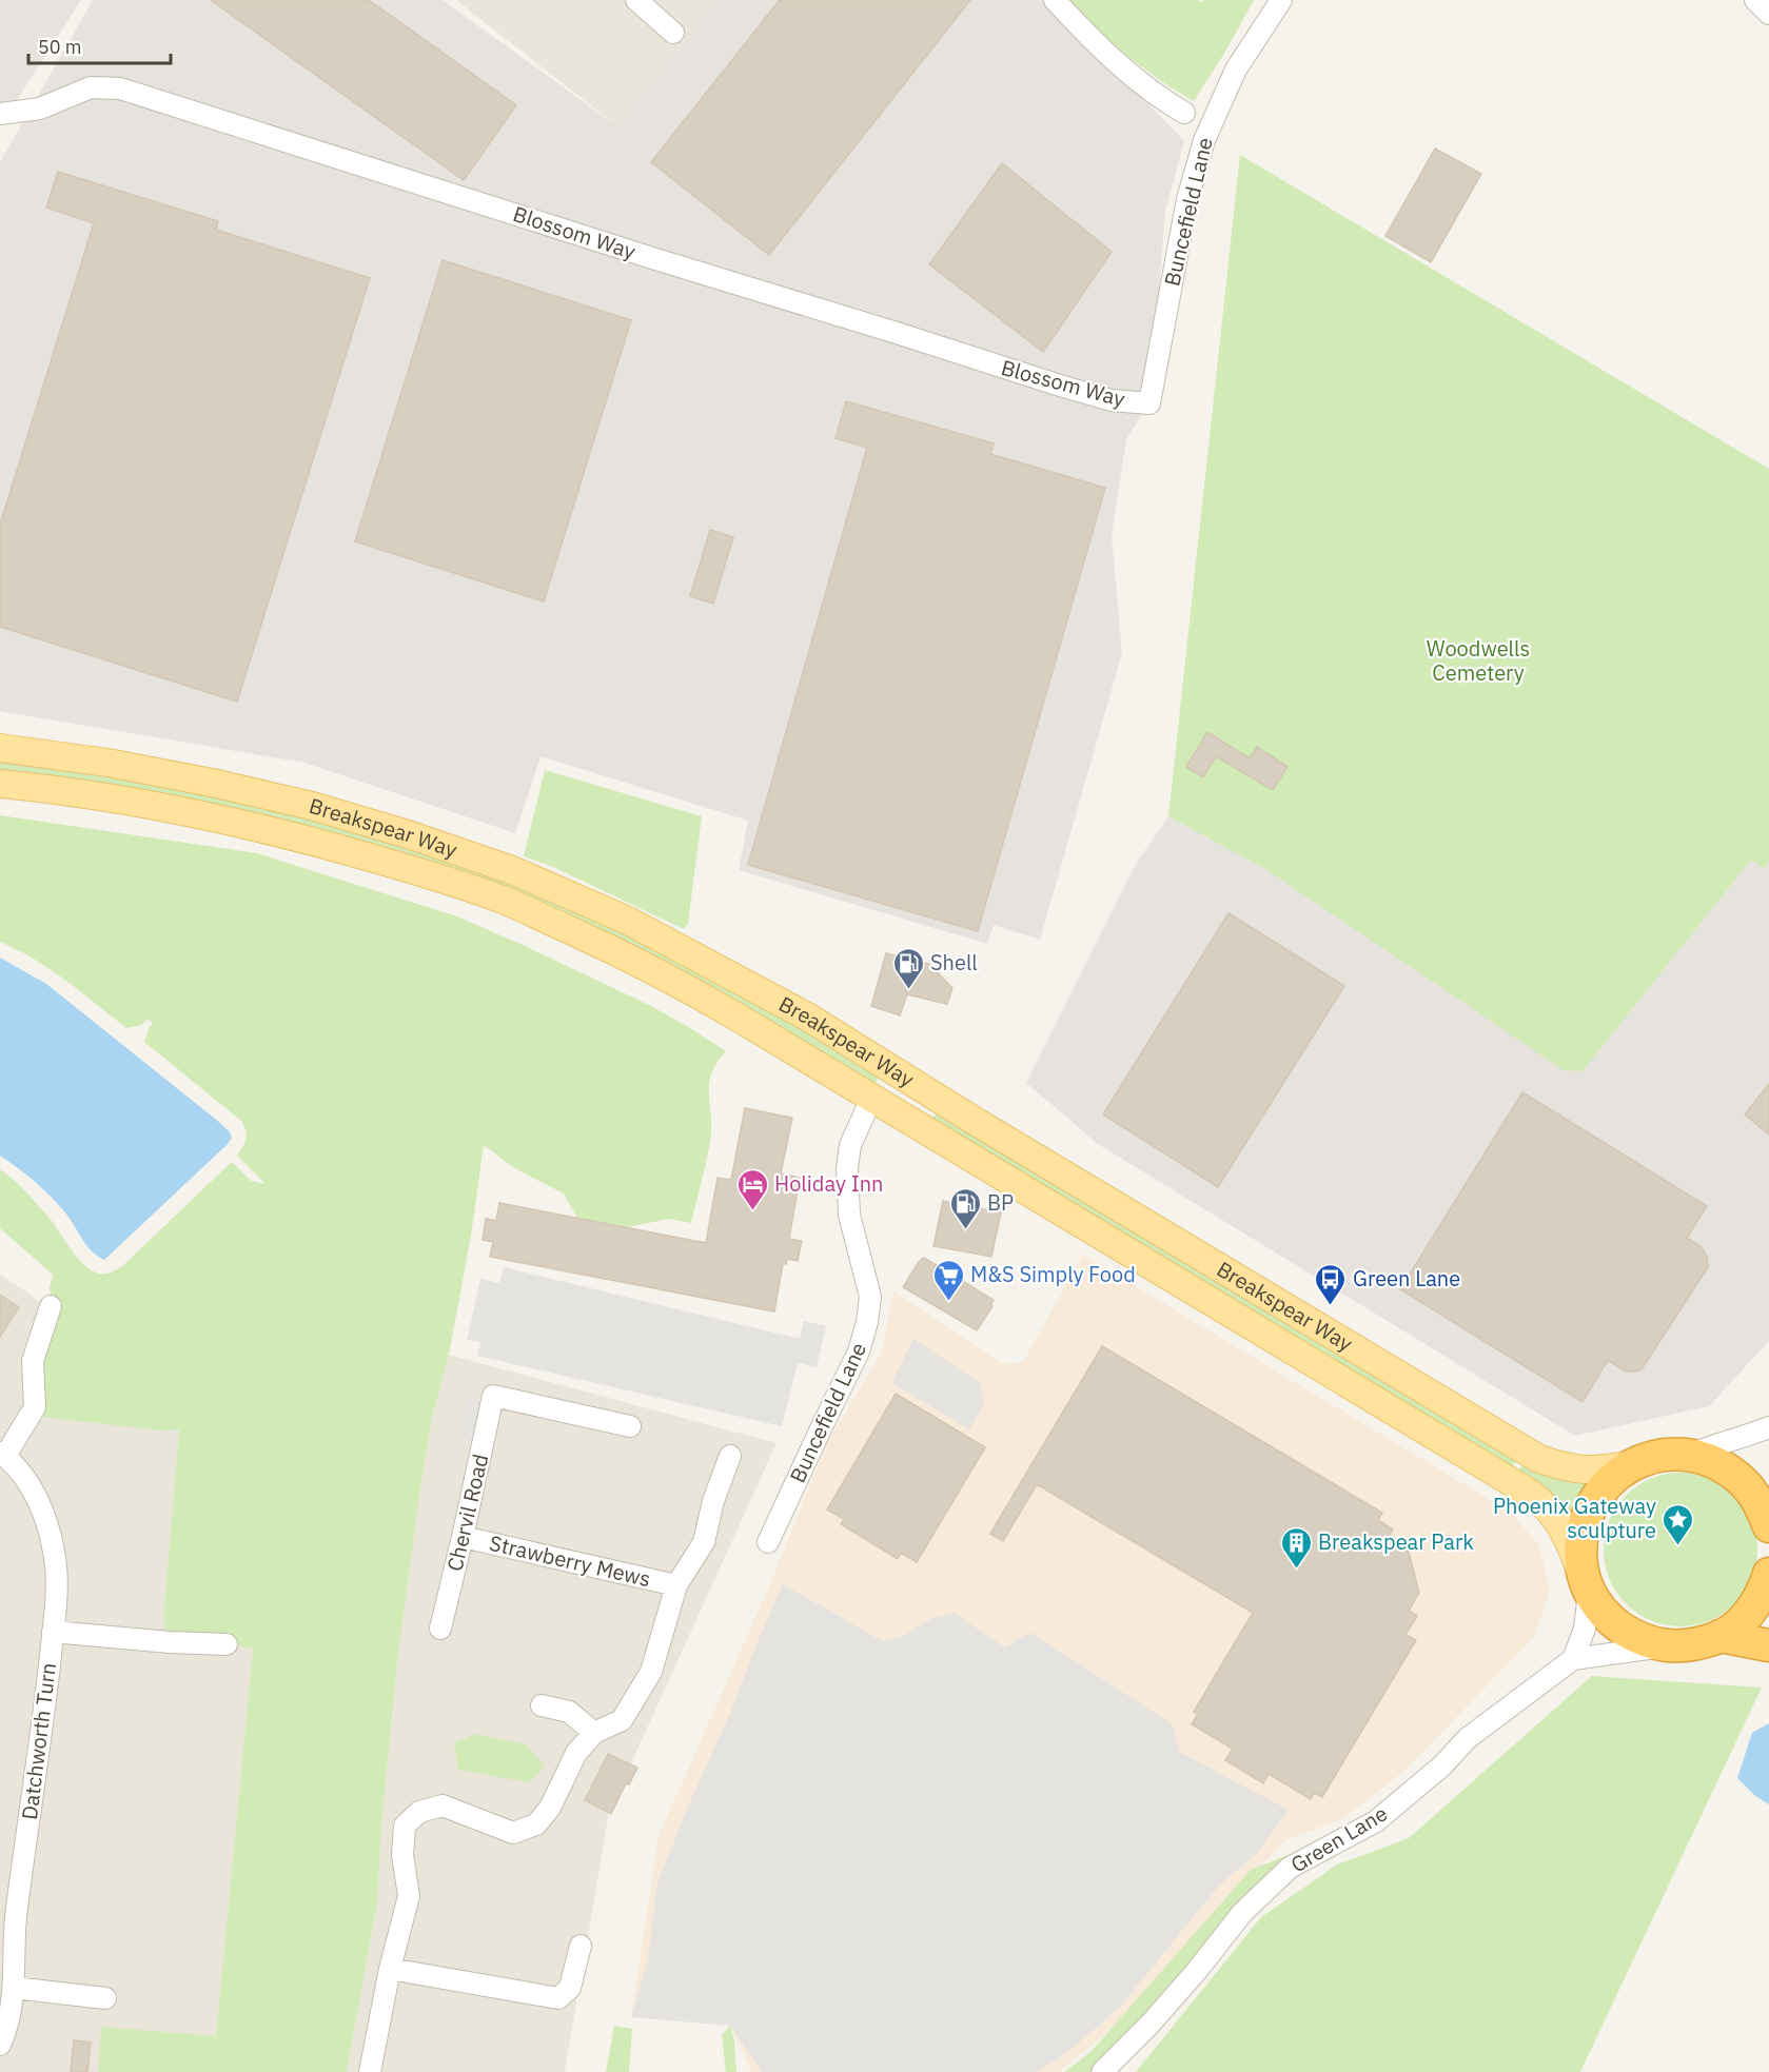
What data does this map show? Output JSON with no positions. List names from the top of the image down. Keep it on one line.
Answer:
{"streets":{"main road":["Breakspear Way"],"street":["Buncefield Lane","Blossom Way","Chervil Road","Strawberry Mews","Datchworth Turn","Green Lane"]},"crossings":[["Buncefield Lane","Blossom Way"],["Buncefield Lane","Breakspear Way"],["Chervil Road","Strawberry Mews"]],"parks":["Woodwells Cemetery"],"places":{"fuel station":["Shell","BP"],"hotel":["Holiday Inn"],"supermarket":["M&S Simply Food"],"bus stop":["Green Lane"],"place":["Phoenix Gateway sculpture"],"building":["Breakspear Park"]},"scale_bar":"50 m"}
